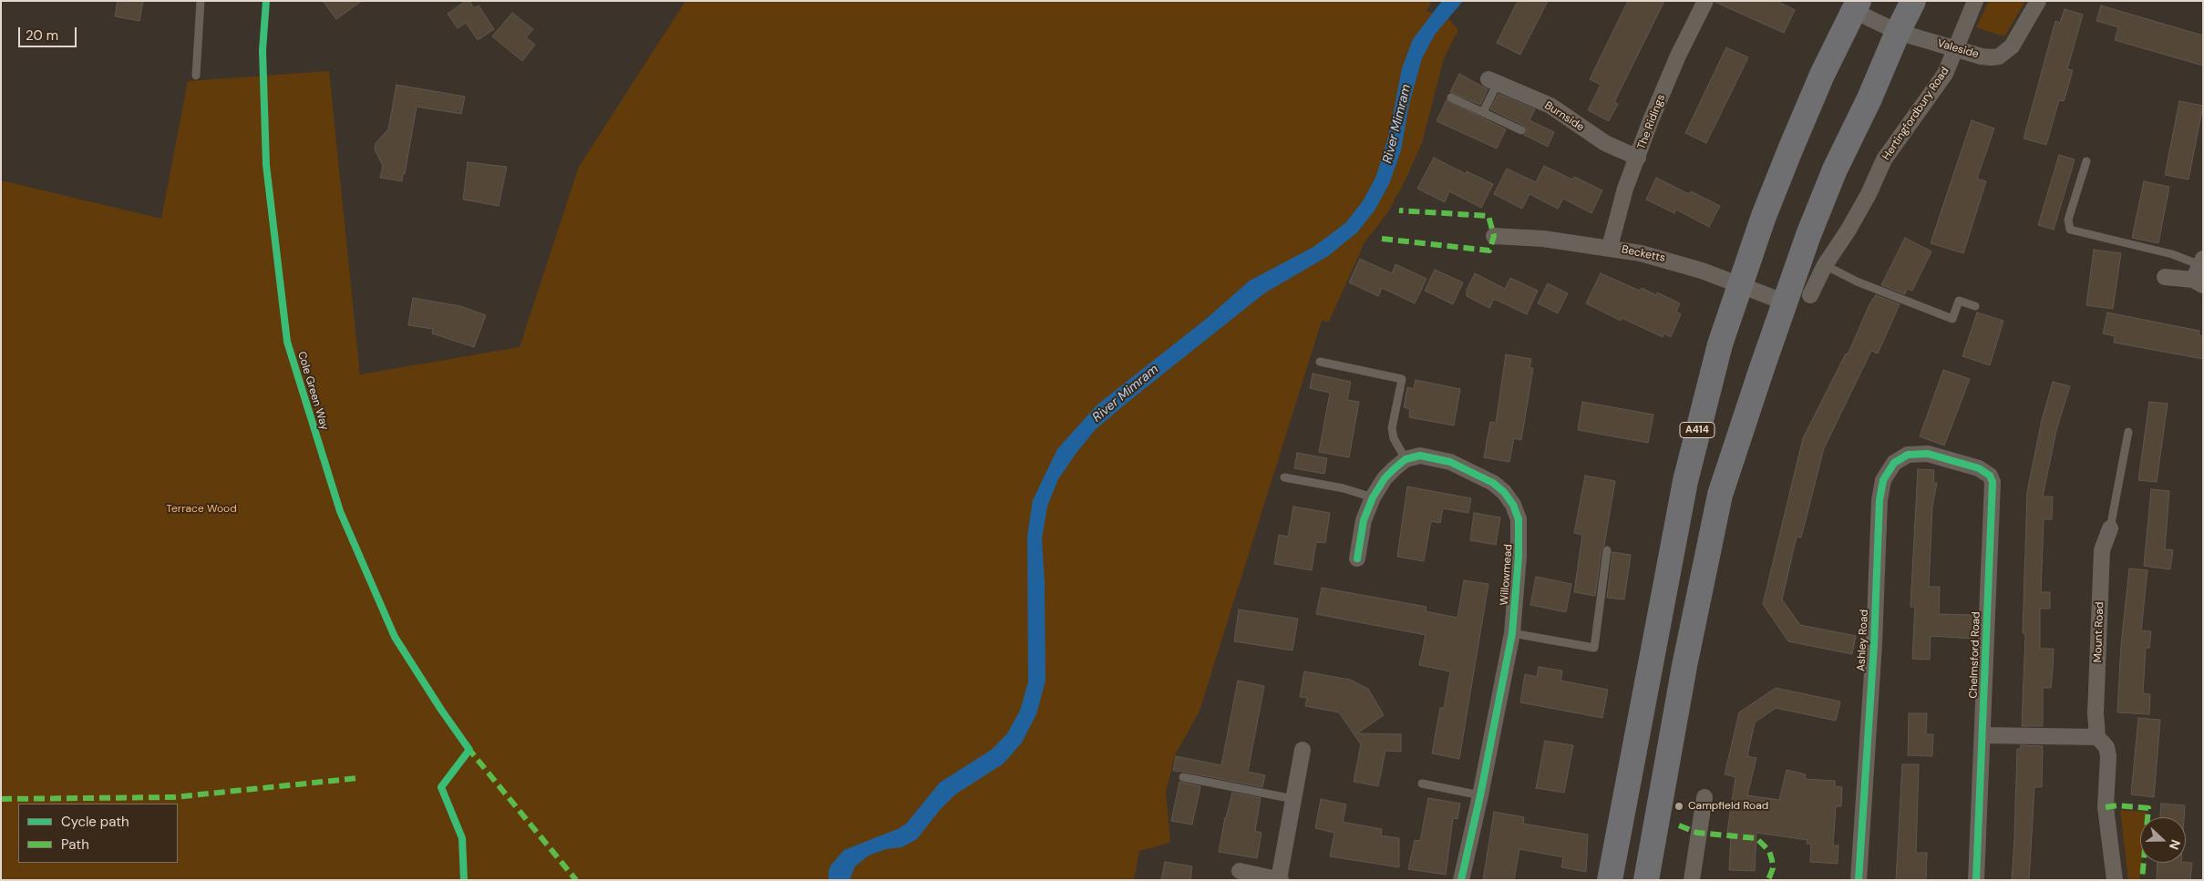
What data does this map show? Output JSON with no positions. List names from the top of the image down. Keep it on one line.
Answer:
{"streets":{"highway":["A414"],"street":["Valeside","Hertingfordbury Road","Burnside","The Ridings","Becketts","Willowmead","Mount Road","Ashley Road","Chelmsford Road"],"cycle path":["Cole Green Way"]},"crossings":[["Valeside","Hertingfordbury Road"],["Valeside","A414"],["Burnside","The Ridings"],["The Ridings","Becketts"],["Becketts","A414"],["Ashley Road","Chelmsford Road"]],"water":["River Mimram"],"parks":["Terrace Wood"],"places":["Campfield Road"],"legend":["Cycle path","Path"],"scale_bar":"20 m","north":"right"}
